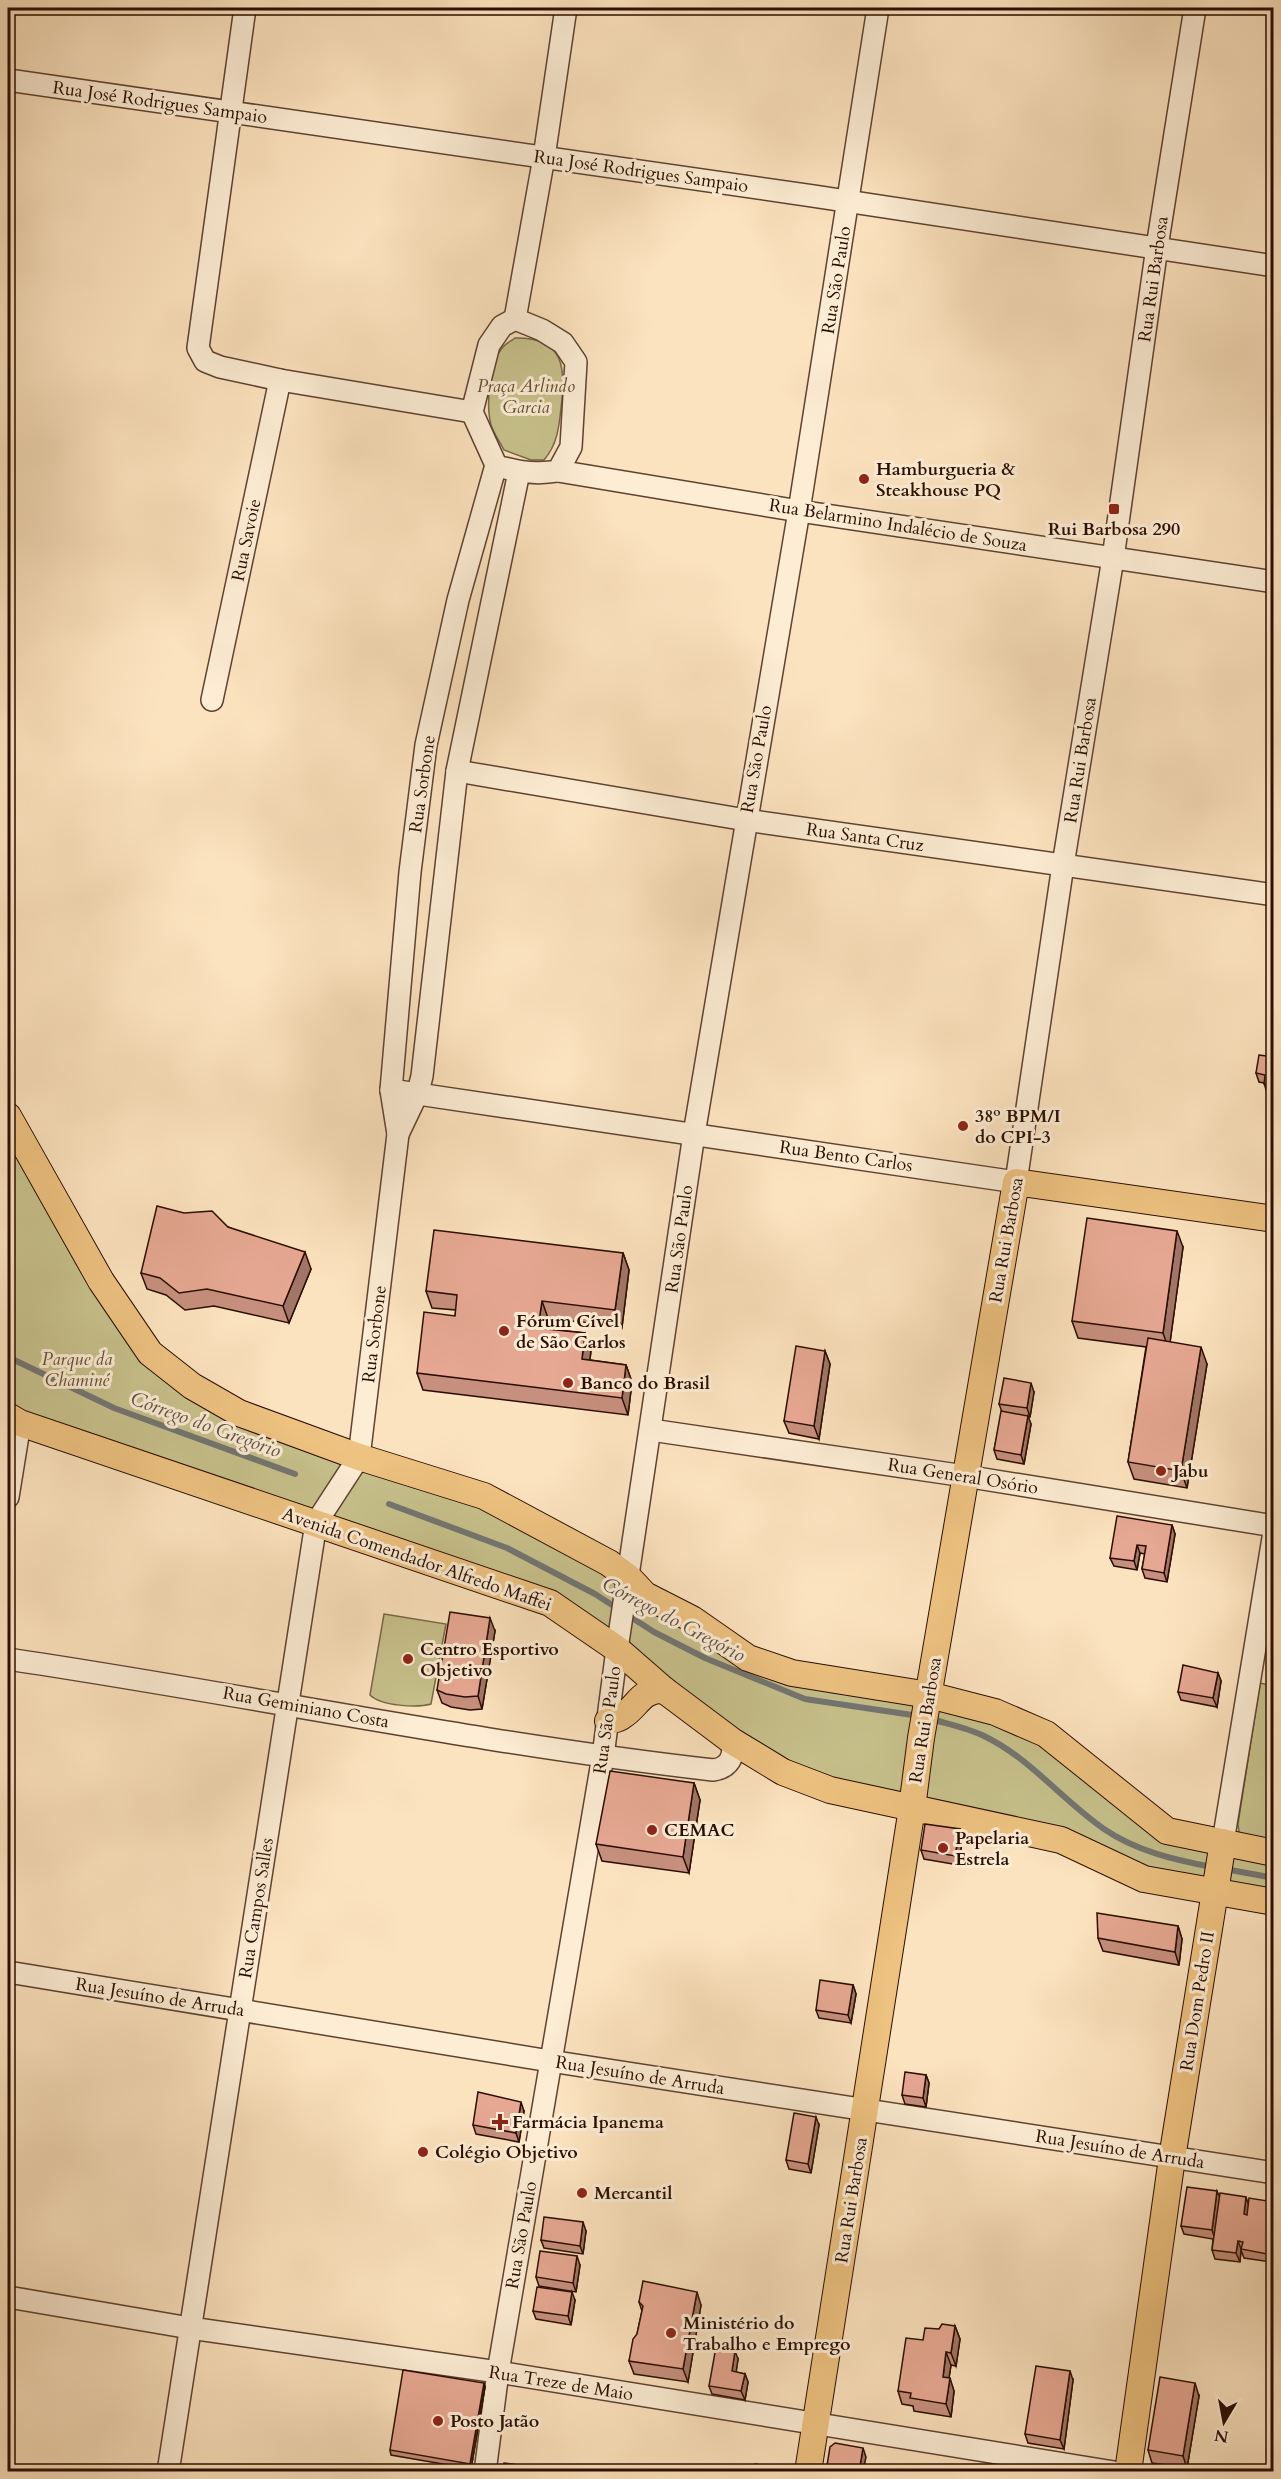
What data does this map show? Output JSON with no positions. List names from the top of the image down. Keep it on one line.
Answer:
{"streets":{"main road":["Rua Rui Barbosa","Rua Bento Carlos","Avenida Comendador Alfredo Maffei","Rua Dom Pedro II"],"street":["Rua José Rodrigues Sampaio","Rua São Paulo","Rua Belarmino Indalécio de Souza","Rua Savoie","Rua Sorbone","Rua Santa Cruz","Rua General Osório","Rua Geminiano Costa","Rua Campos Salles","Rua Jesuíno de Arruda","Rua Treze de Maio"]},"crossings":[["Rua José Rodrigues Sampaio","Rua Rui Barbosa"],["Rua José Rodrigues Sampaio","Rua São Paulo"],["Rua Rui Barbosa","Rua Belarmino Indalécio de Souza"],["Rua Rui Barbosa","Rua Santa Cruz"],["Rua Rui Barbosa","Rua Bento Carlos"],["Rua Rui Barbosa","Rua General Osório"],["Rua Rui Barbosa","Avenida Comendador Alfredo Maffei"],["Rua Rui Barbosa","Rua Jesuíno de Arruda"],["Rua Rui Barbosa","Rua Treze de Maio"],["Rua São Paulo","Rua Belarmino Indalécio de Souza"],["Rua São Paulo","Rua Santa Cruz"],["Rua São Paulo","Rua Bento Carlos"],["Rua São Paulo","Rua General Osório"],["Rua São Paulo","Avenida Comendador Alfredo Maffei"],["Rua São Paulo","Rua Geminiano Costa"],["Rua São Paulo","Rua Jesuíno de Arruda"],["Rua São Paulo","Rua Treze de Maio"],["Rua Belarmino Indalécio de Souza","Rua Sorbone"],["Rua Sorbone","Rua Santa Cruz"],["Rua Sorbone","Rua Bento Carlos"],["Rua Sorbone","Avenida Comendador Alfredo Maffei"],["Rua Sorbone","Rua Campos Salles"],["Avenida Comendador Alfredo Maffei","Rua Geminiano Costa"],["Avenida Comendador Alfredo Maffei","Rua Campos Salles"],["Avenida Comendador Alfredo Maffei","Rua Dom Pedro II"],["Rua Geminiano Costa","Rua Campos Salles"],["Rua Campos Salles","Rua Jesuíno de Arruda"],["Rua Campos Salles","Rua Treze de Maio"],["Rua Jesuíno de Arruda","Rua Dom Pedro II"]],"water":["Córrego do Gregório"],"parks":["Praça Arlindo Garcia","Parque da Chaminé"],"places":{"other":["Hamburgueria & Steakhouse PQ","38º BPM/I do CPI-3","Fórum Cível de São Carlos","Banco do Brasil","Jabu","Centro Esportivo Objetivo","CEMAC","Papelaria Estrela","Colégio Objetivo","Mercantil","Ministério do Trabalho e Emprego","Posto Jatão"],"transit":["Rui Barbosa 290"],"health":["Farmácia Ipanema"]},"north":"bottom"}
